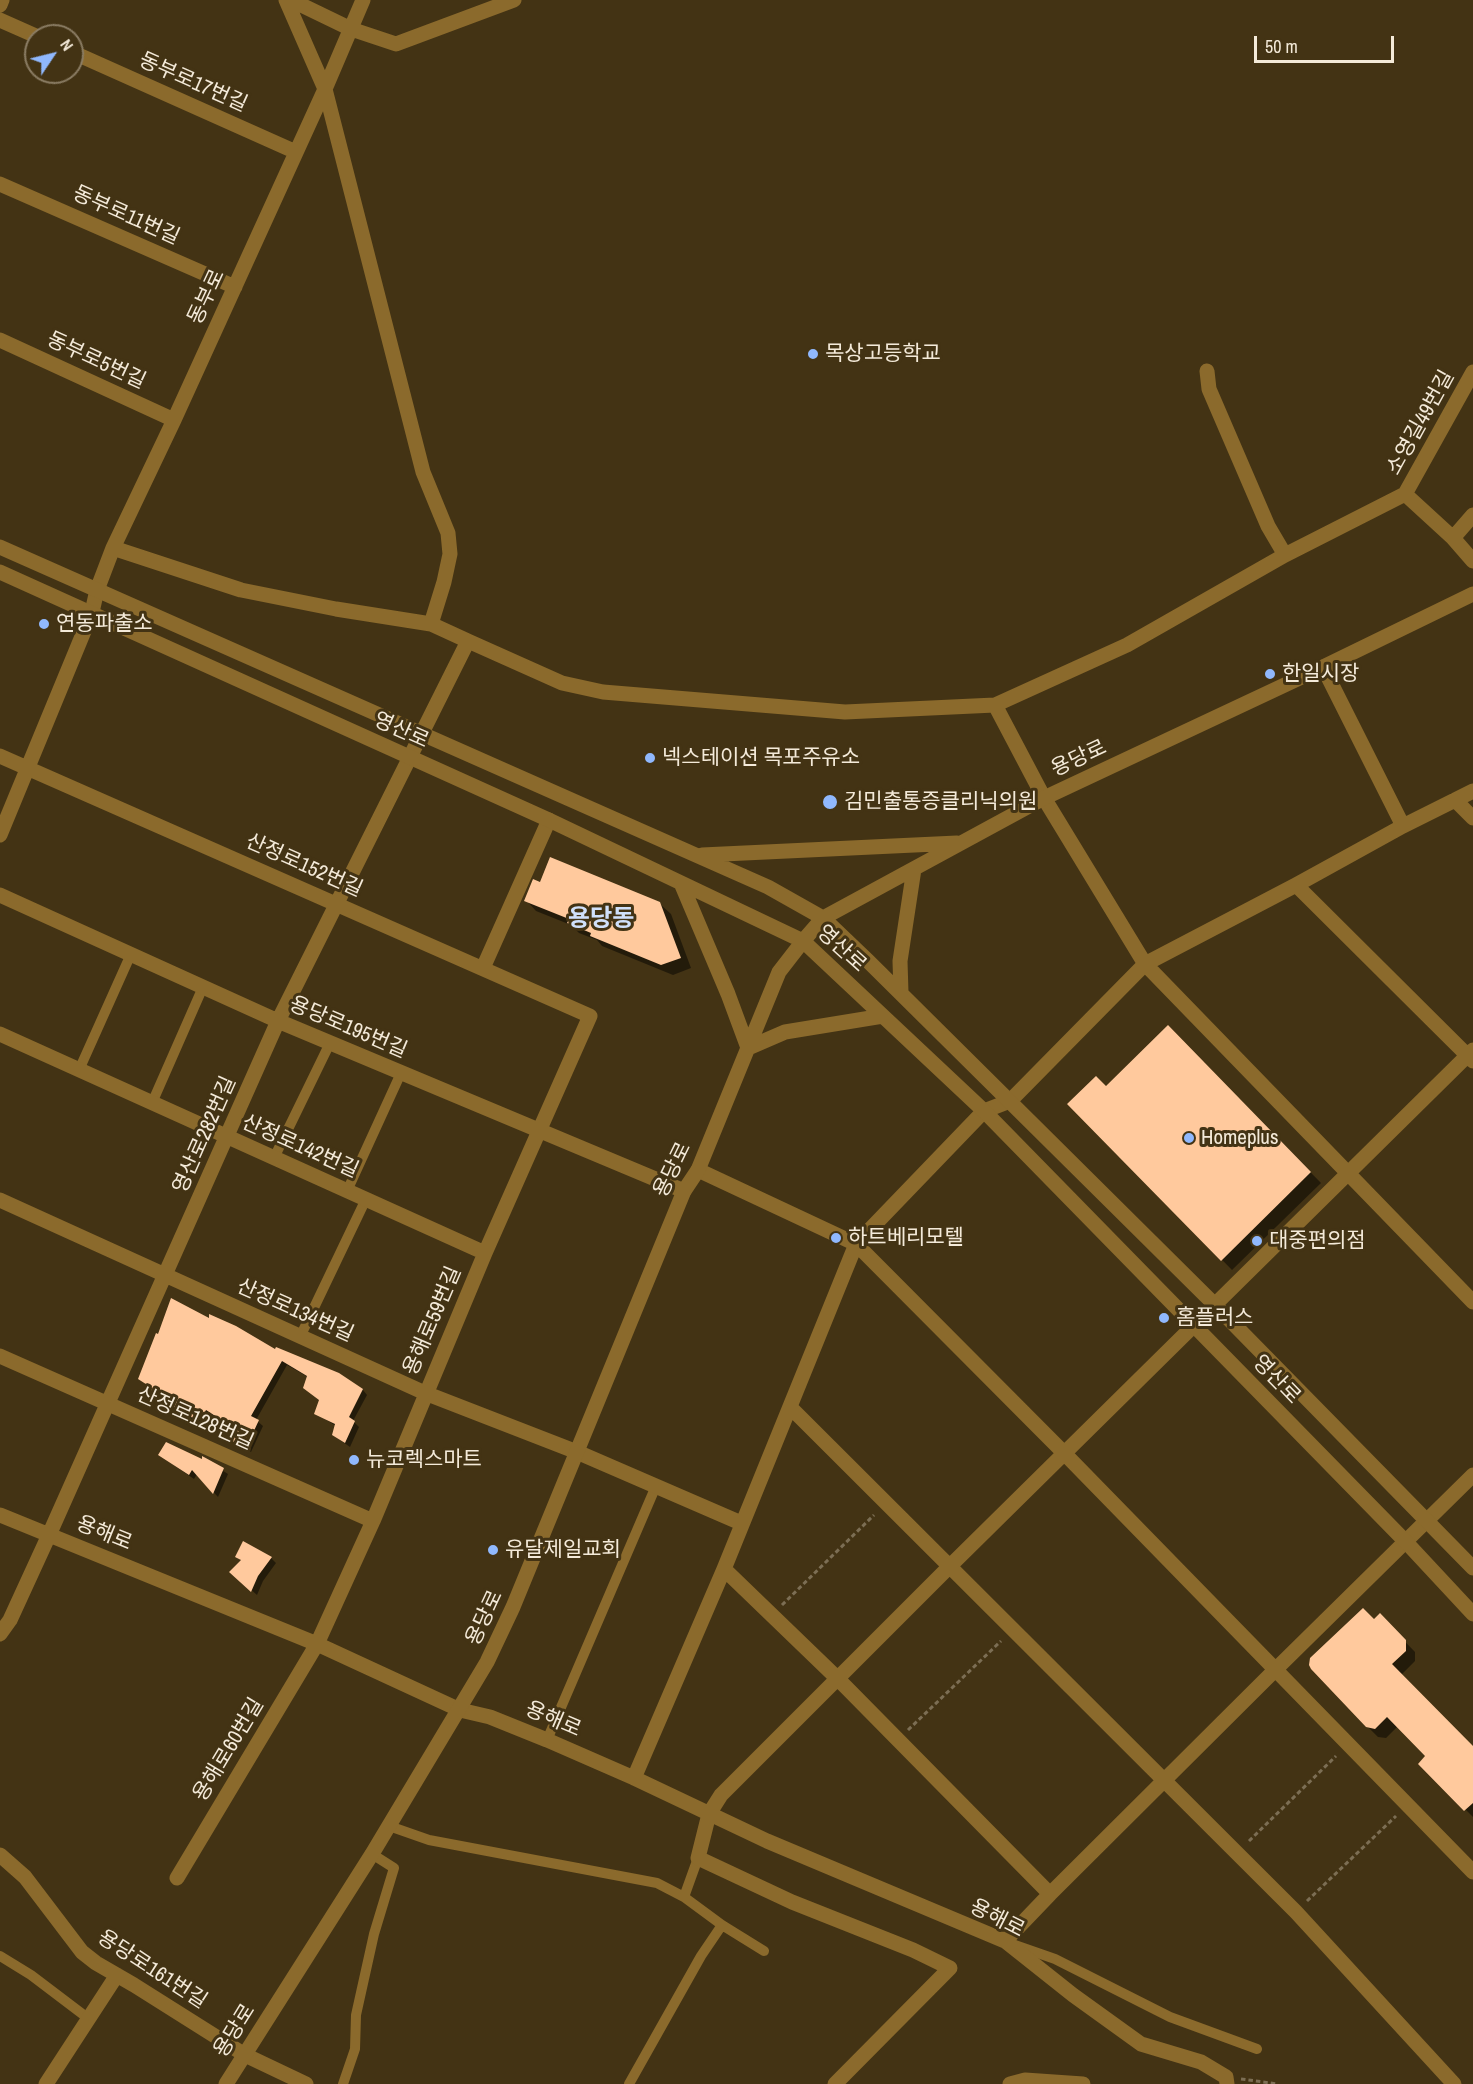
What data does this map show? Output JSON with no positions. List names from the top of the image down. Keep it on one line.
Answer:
{"streets":{"street":["동부로17번길","동부로11번길","동부로","동부로5번길","소영길49번길","영산로","용당로","산정로152번길","용당로195번길","영산로282번길","산정로142번길","산정로134번길","용해로59번길","산정로128번길","용해로","용해로60번길","용당로161번길"]},"crossings":[["동부로17번길","동부로"],["동부로11번길","동부로"],["동부로","동부로5번길"],["동부로","영산로"],["동부로","산정로152번길"],["영산로","용당로"],["영산로","영산로282번길"],["용당로","용당로195번길"],["용당로","산정로134번길"],["용당로","용해로"],["용당로","용당로161번길"],["산정로152번길","영산로282번길"],["산정로152번길","용해로59번길"],["용당로195번길","영산로282번길"],["용당로195번길","용해로59번길"],["영산로282번길","산정로142번길"],["영산로282번길","산정로134번길"],["영산로282번길","산정로128번길"],["영산로282번길","용해로"],["산정로142번길","용해로59번길"],["산정로134번길","용해로59번길"],["용해로59번길","산정로128번길"],["용해로59번길","용해로"],["용해로59번길","용해로60번길"],["용해로","용해로60번길"]],"districts":["용당동"],"places":["목상고등학교","연동파출소","한일시장","넥스테이션 목포주유소","김민출통증클리닉의원","Homeplus","하트베리모텔","대중편의점","홈플러스","뉴코렉스마트","유달제일교회"],"scale_bar":"50 m","north":"top right"}
